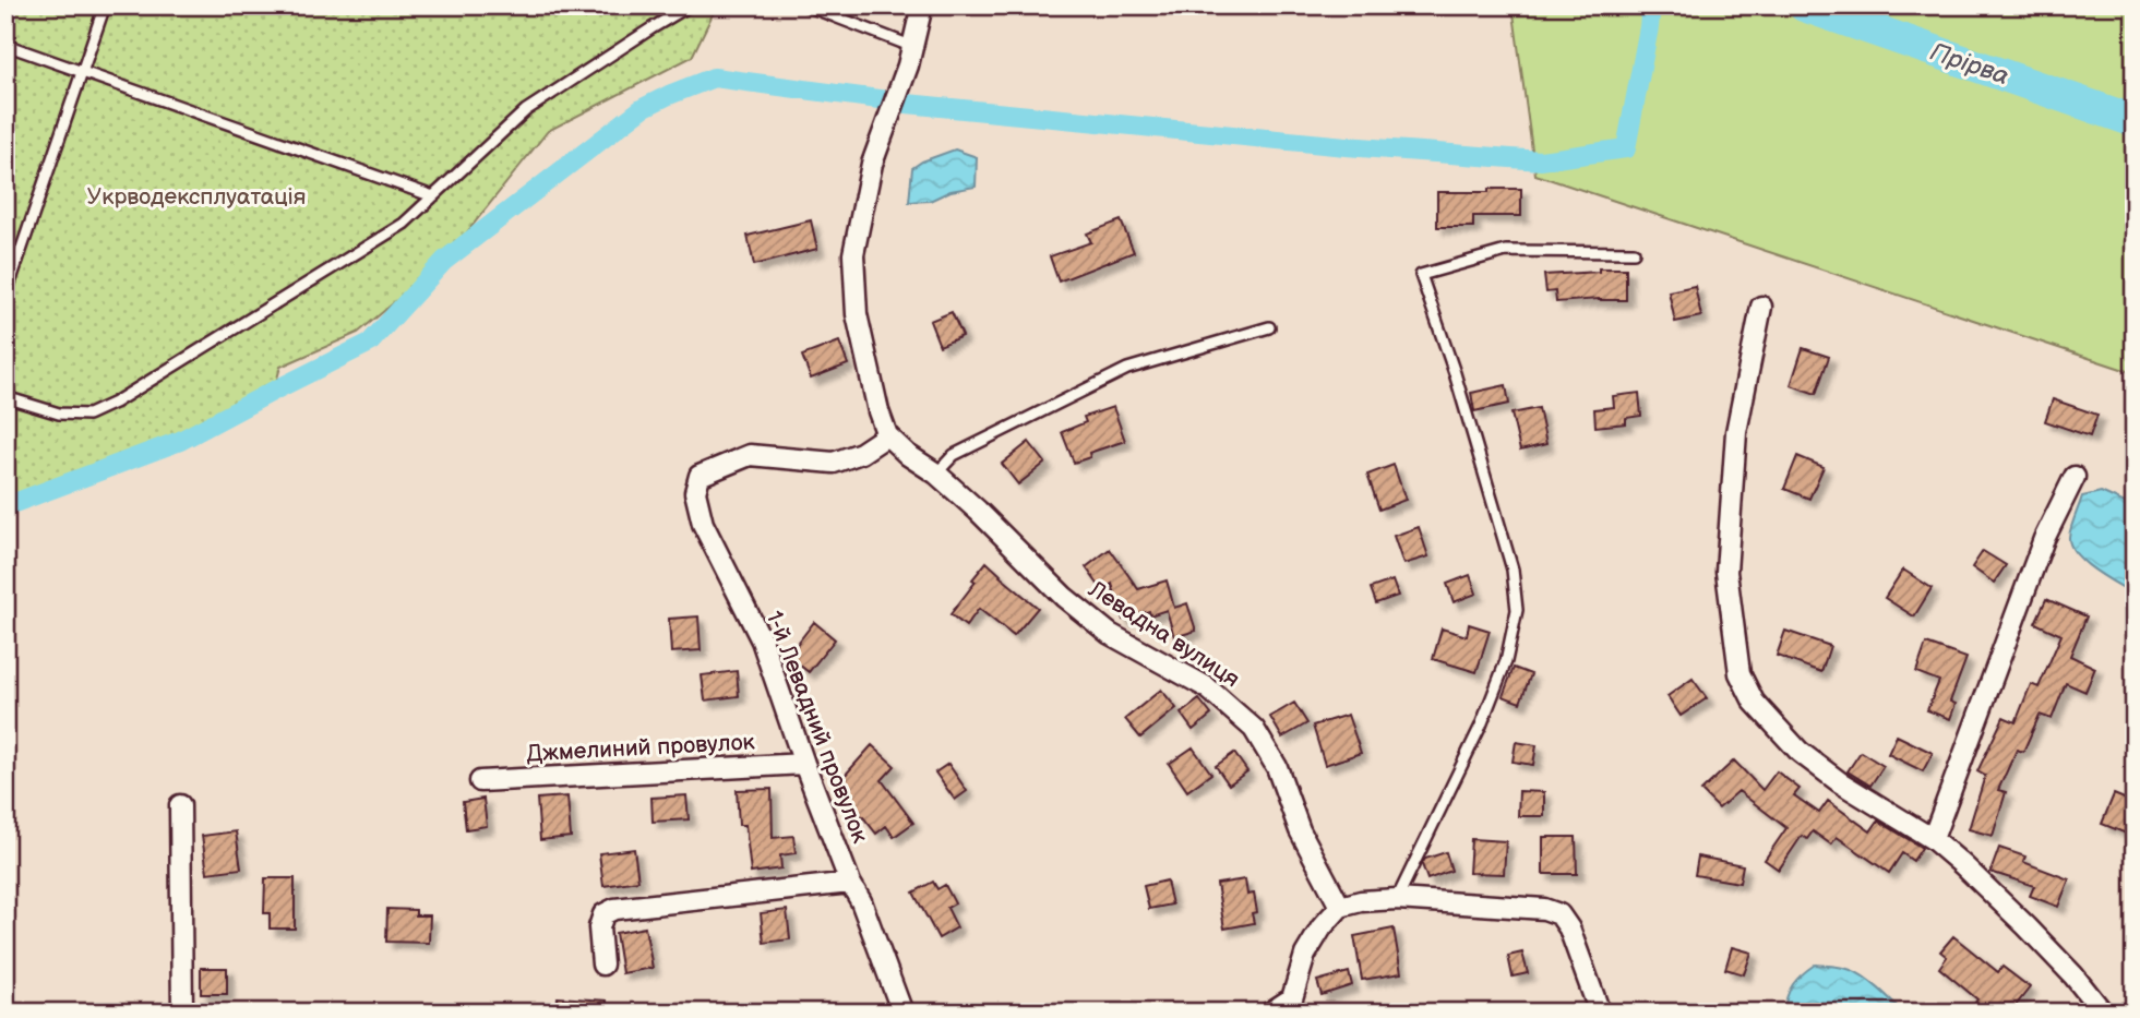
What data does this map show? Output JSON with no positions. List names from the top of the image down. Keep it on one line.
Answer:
{"streets":{"street":["Левадна вулиця","1-й Левадний провулок","Джмелиний провулок"]},"crossings":[["Левадна вулиця","1-й Левадний провулок"],["1-й Левадний провулок","Джмелиний провулок"]],"water":["Прірва"],"parks":["Укрводексплуатація"]}
